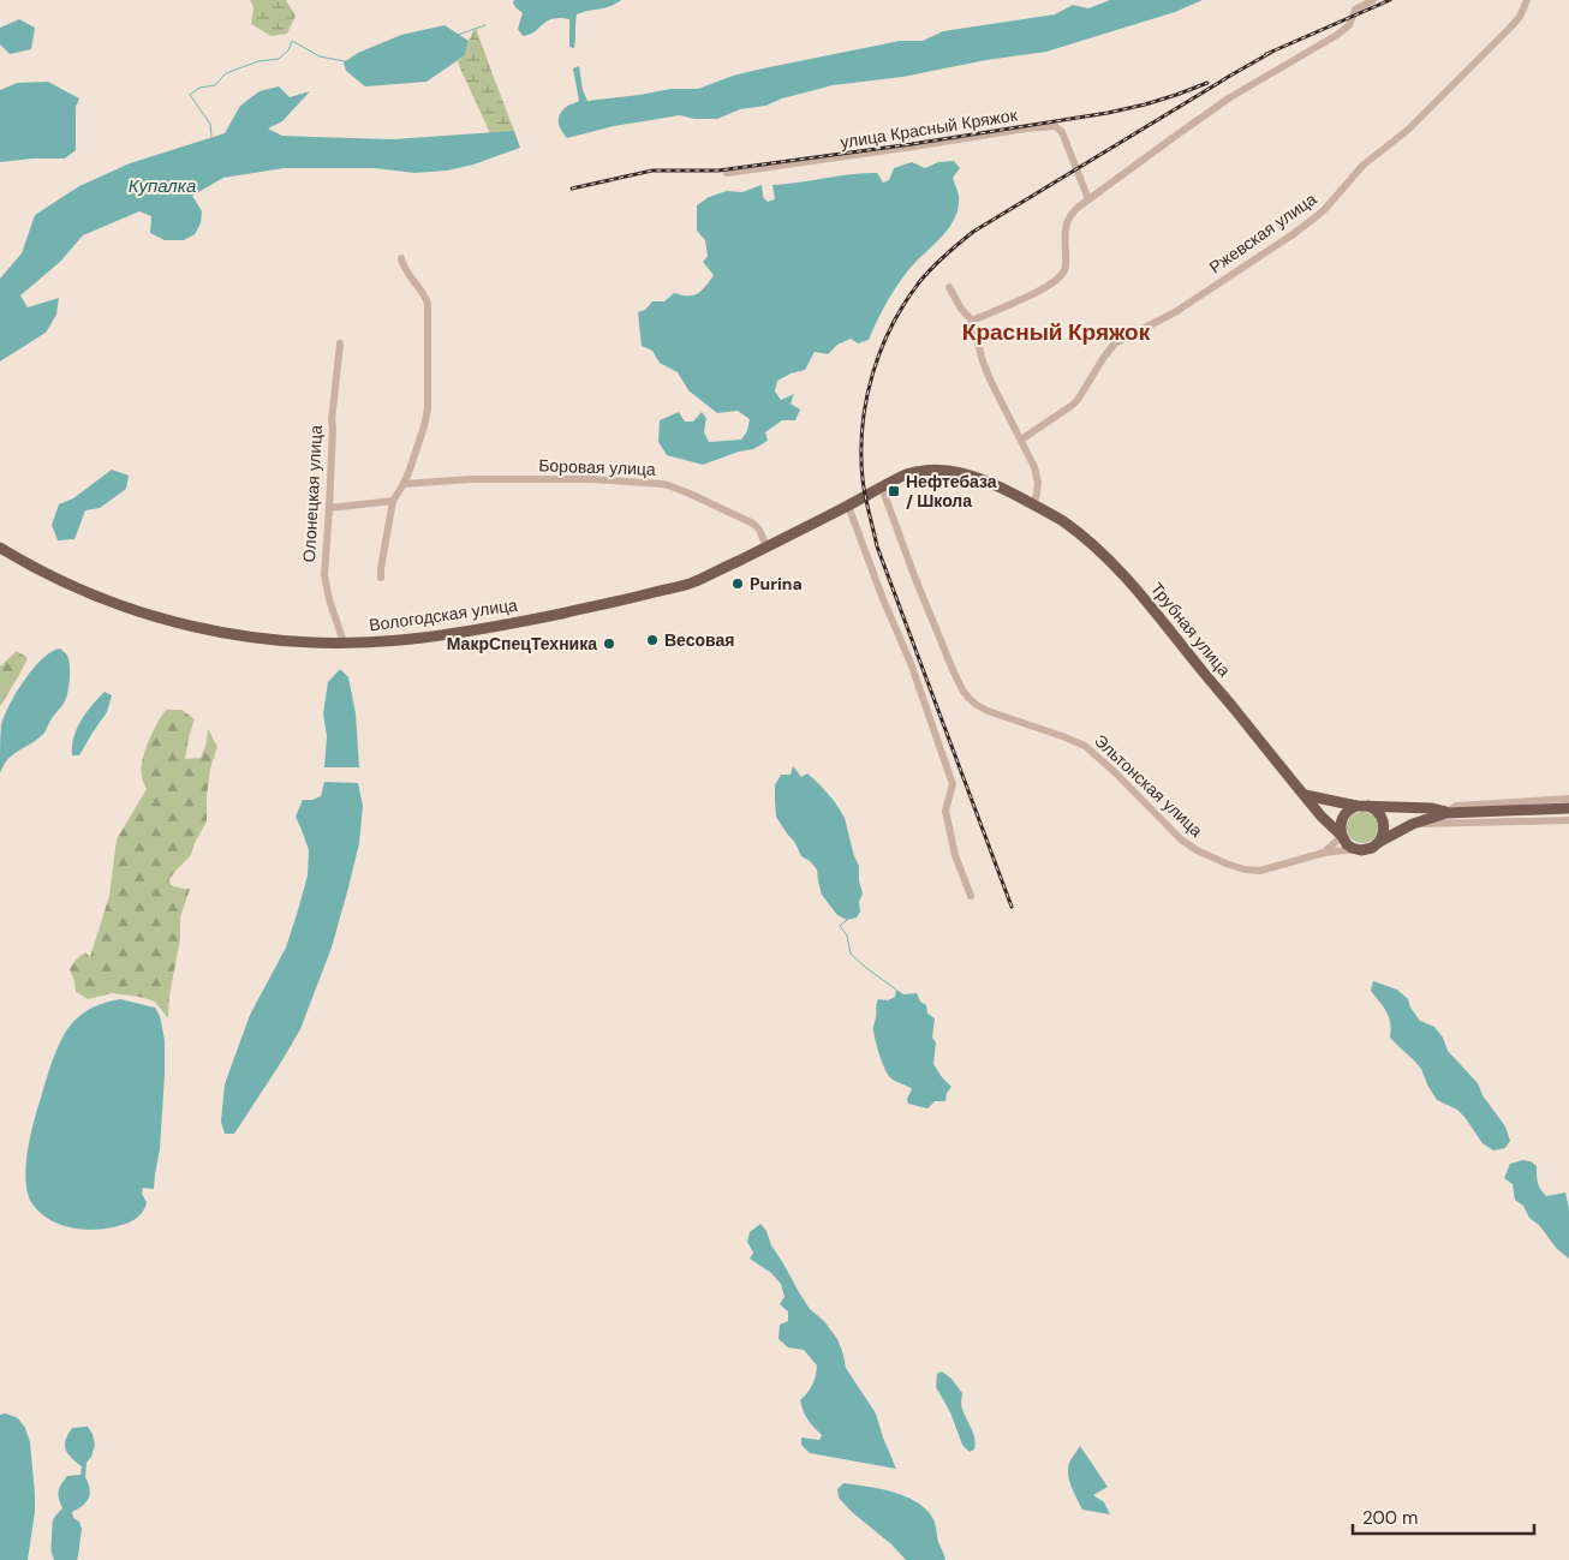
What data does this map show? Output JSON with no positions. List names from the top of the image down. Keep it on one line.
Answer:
{"streets":{"main road":["Вологодская улица","Трубная улица"],"street":["улица Красный Кряжок","Ржевская улица","Боровая улица","Олонецкая улица","Эльтонская улица"]},"crossings":[["Боровая улица","Вологодская улица"],["Олонецкая улица","Вологодская улица"],["Вологодская улица","Трубная улица"],["Вологодская улица","Эльтонская улица"],["Трубная улица","Эльтонская улица"]],"districts":["Красный Кряжок"],"water":["Купалка"],"places":{"transit":["Нефтебаза / Школа"],"other":["Purina","Весовая","МакрСпецТехника"]},"scale_bar":"200 m"}
